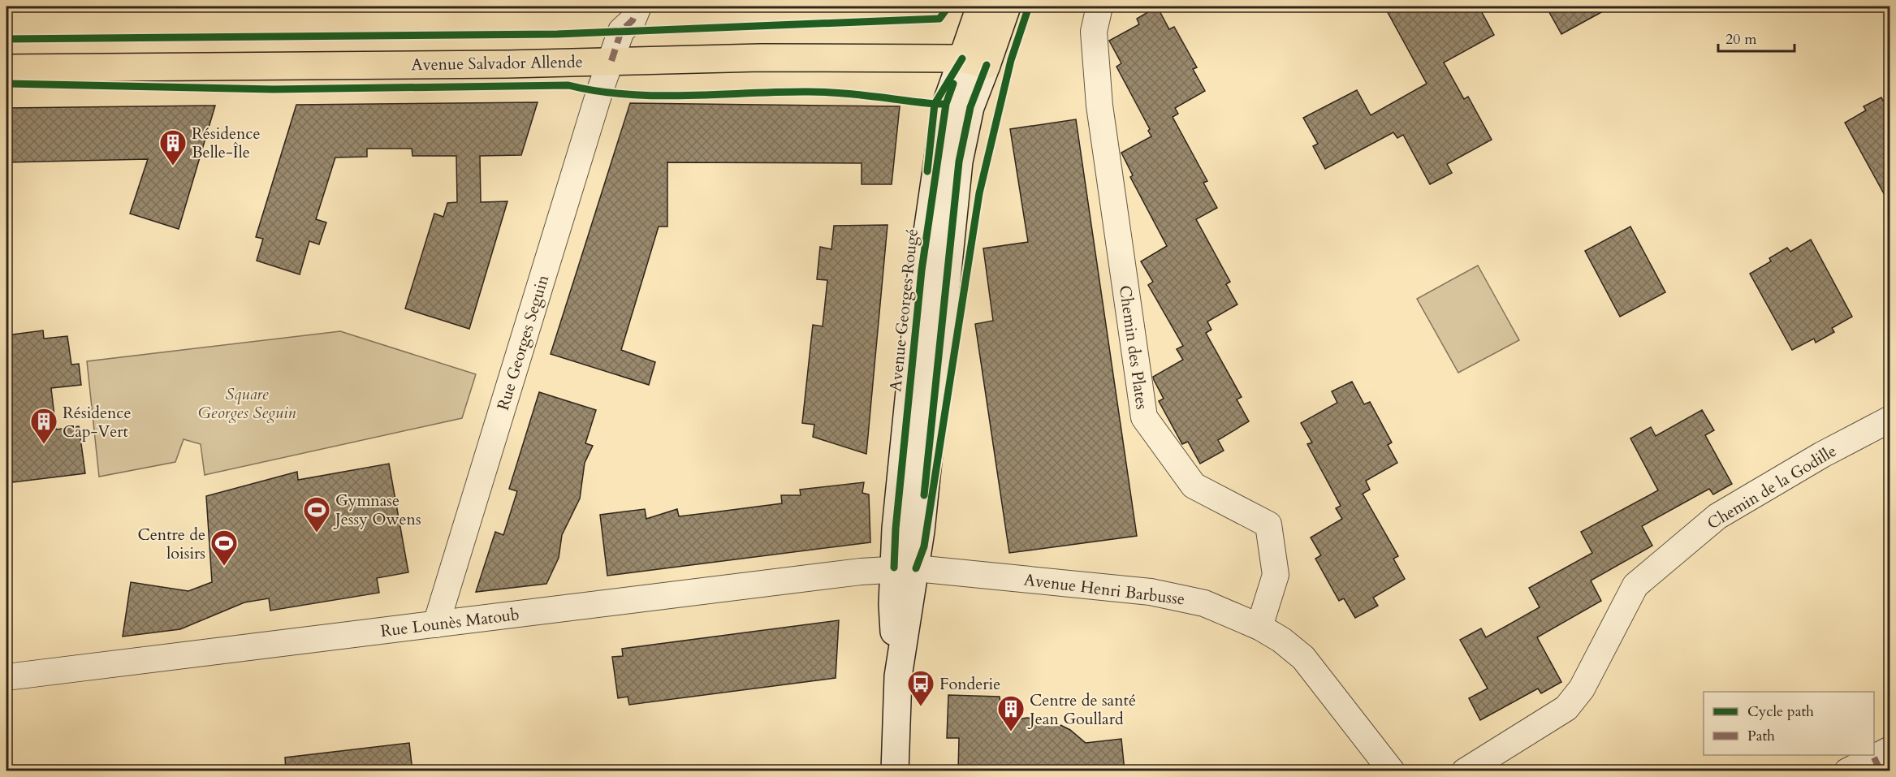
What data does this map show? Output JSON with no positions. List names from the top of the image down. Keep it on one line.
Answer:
{"streets":{"main road":["Avenue Salvador Allende"],"street":["Avenue Georges Rougé","Rue Georges Seguin","Chemin des Plates","Chemin de la Godille","Avenue Henri Barbusse","Rue Lounès Matoub"]},"crossings":[["Avenue Salvador Allende","Avenue Georges Rougé"],["Avenue Salvador Allende","Rue Georges Seguin"],["Avenue Georges Rougé","Avenue Henri Barbusse"],["Avenue Georges Rougé","Rue Lounès Matoub"],["Rue Georges Seguin","Rue Lounès Matoub"],["Chemin des Plates","Avenue Henri Barbusse"],["Avenue Henri Barbusse","Rue Lounès Matoub"]],"parks":["Square Georges Seguin"],"places":{"building":["Résidence Belle-Île","Résidence Cap-Vert","Centre de santé Jean Goullard"],"sports":["Gymnase Jessy Owens","Centre de loisirs"],"bus stop":["Fonderie"]},"legend":["Cycle path","Path"],"scale_bar":"20 m"}
